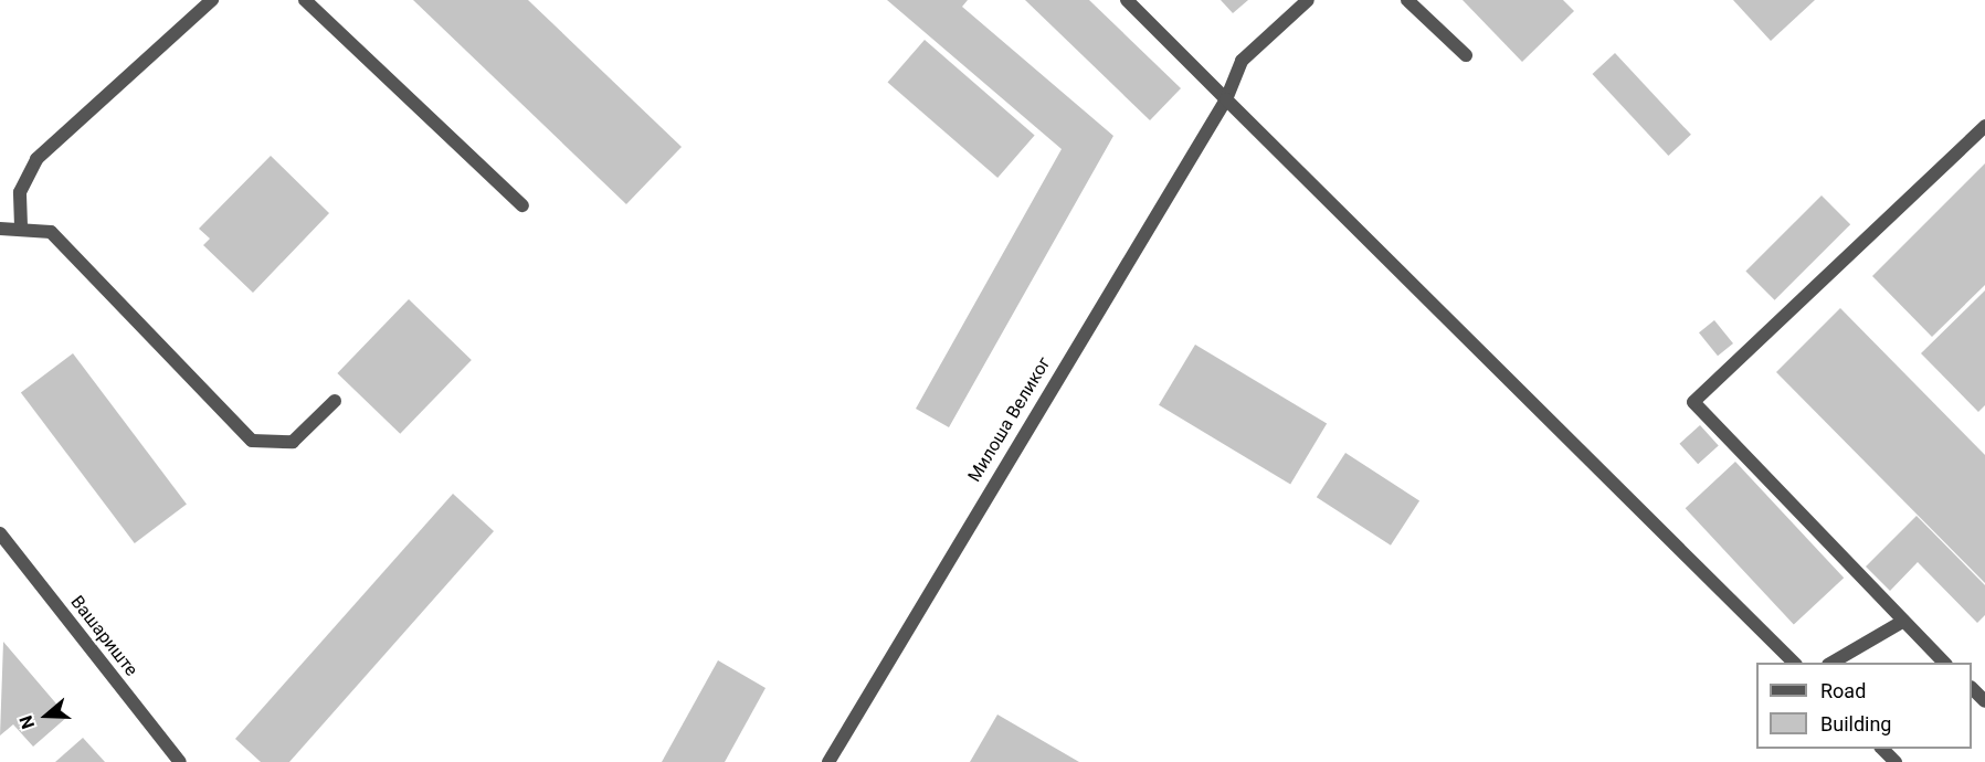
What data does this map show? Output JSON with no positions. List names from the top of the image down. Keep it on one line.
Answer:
{"streets":{"street":["Милоша Великог","Вашариште"]},"legend":["Road","Building"],"north":"left"}
